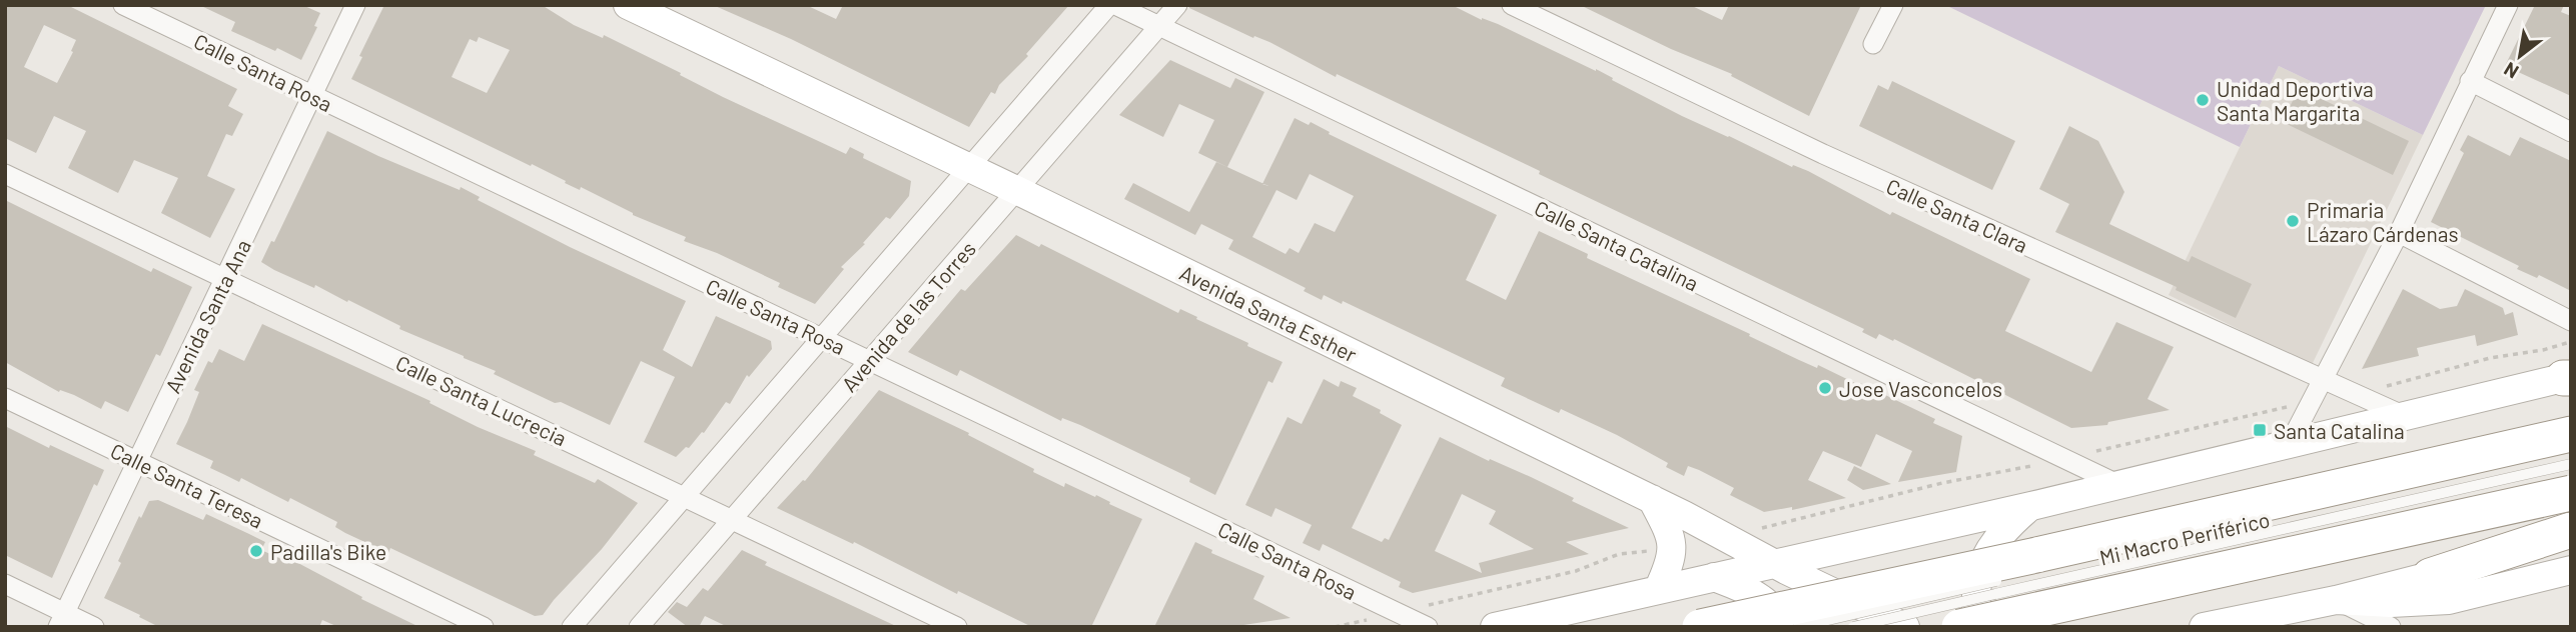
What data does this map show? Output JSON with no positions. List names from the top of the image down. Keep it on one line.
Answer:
{"streets":{"main road":["Avenida Santa Esther"],"street":["Calle Santa Rosa","Calle Santa Clara","Calle Santa Catalina","Avenida Santa Ana","Avenida de las Torres","Calle Santa Lucrecia","Calle Santa Teresa"],"lane":["Mi Macro Periférico"]},"crossings":[["Calle Santa Rosa","Avenida Santa Ana"],["Calle Santa Rosa","Avenida de las Torres"],["Calle Santa Catalina","Avenida de las Torres"],["Avenida Santa Esther","Avenida de las Torres"],["Avenida Santa Ana","Calle Santa Lucrecia"],["Avenida Santa Ana","Calle Santa Teresa"],["Avenida de las Torres","Calle Santa Lucrecia"]],"places":{"other":["Unidad Deportiva Santa Margarita","Primaria Lázaro Cárdenas","Jose Vasconcelos","Padilla's Bike"],"transit":["Santa Catalina"]},"north":"bottom left"}
